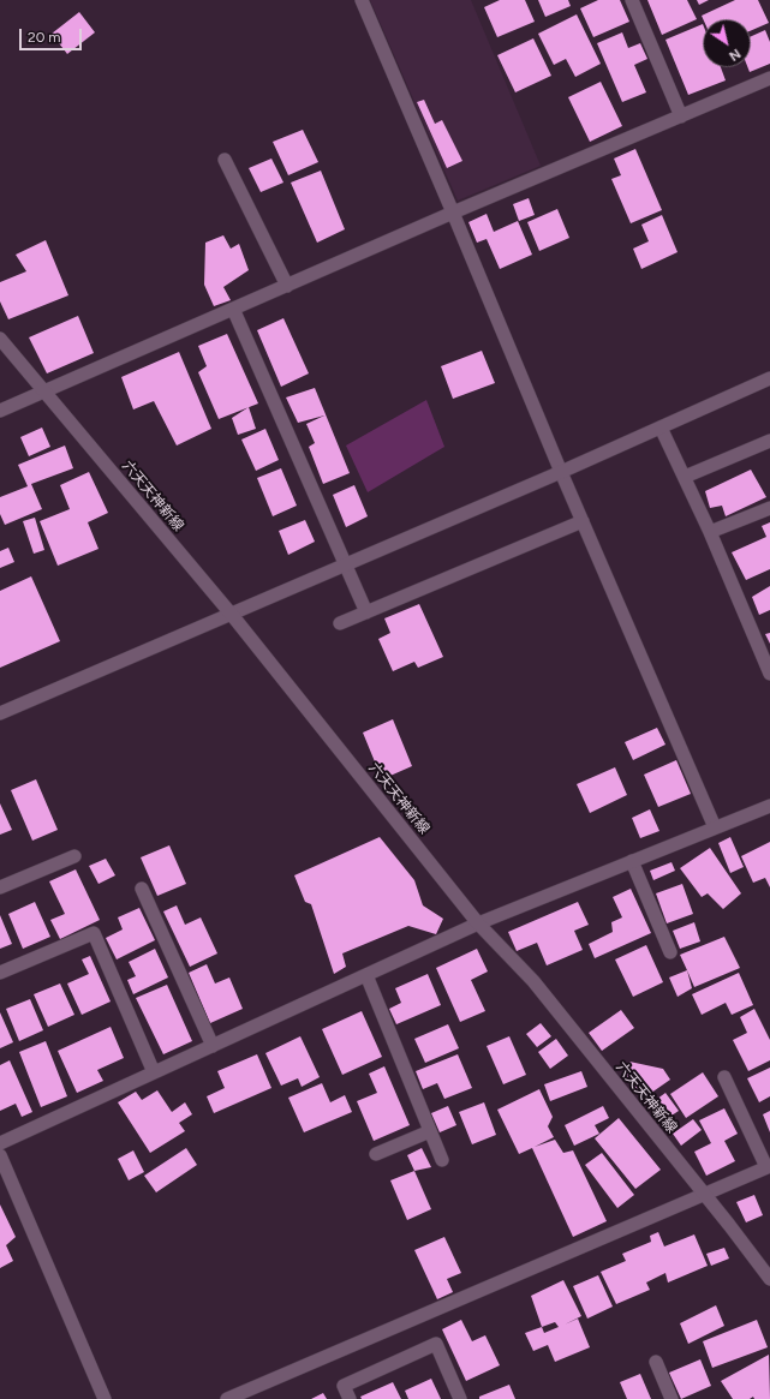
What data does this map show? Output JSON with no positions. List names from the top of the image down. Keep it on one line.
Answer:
{"streets":{"street":["六天天神新線"]},"scale_bar":"20 m","north":"bottom right"}
